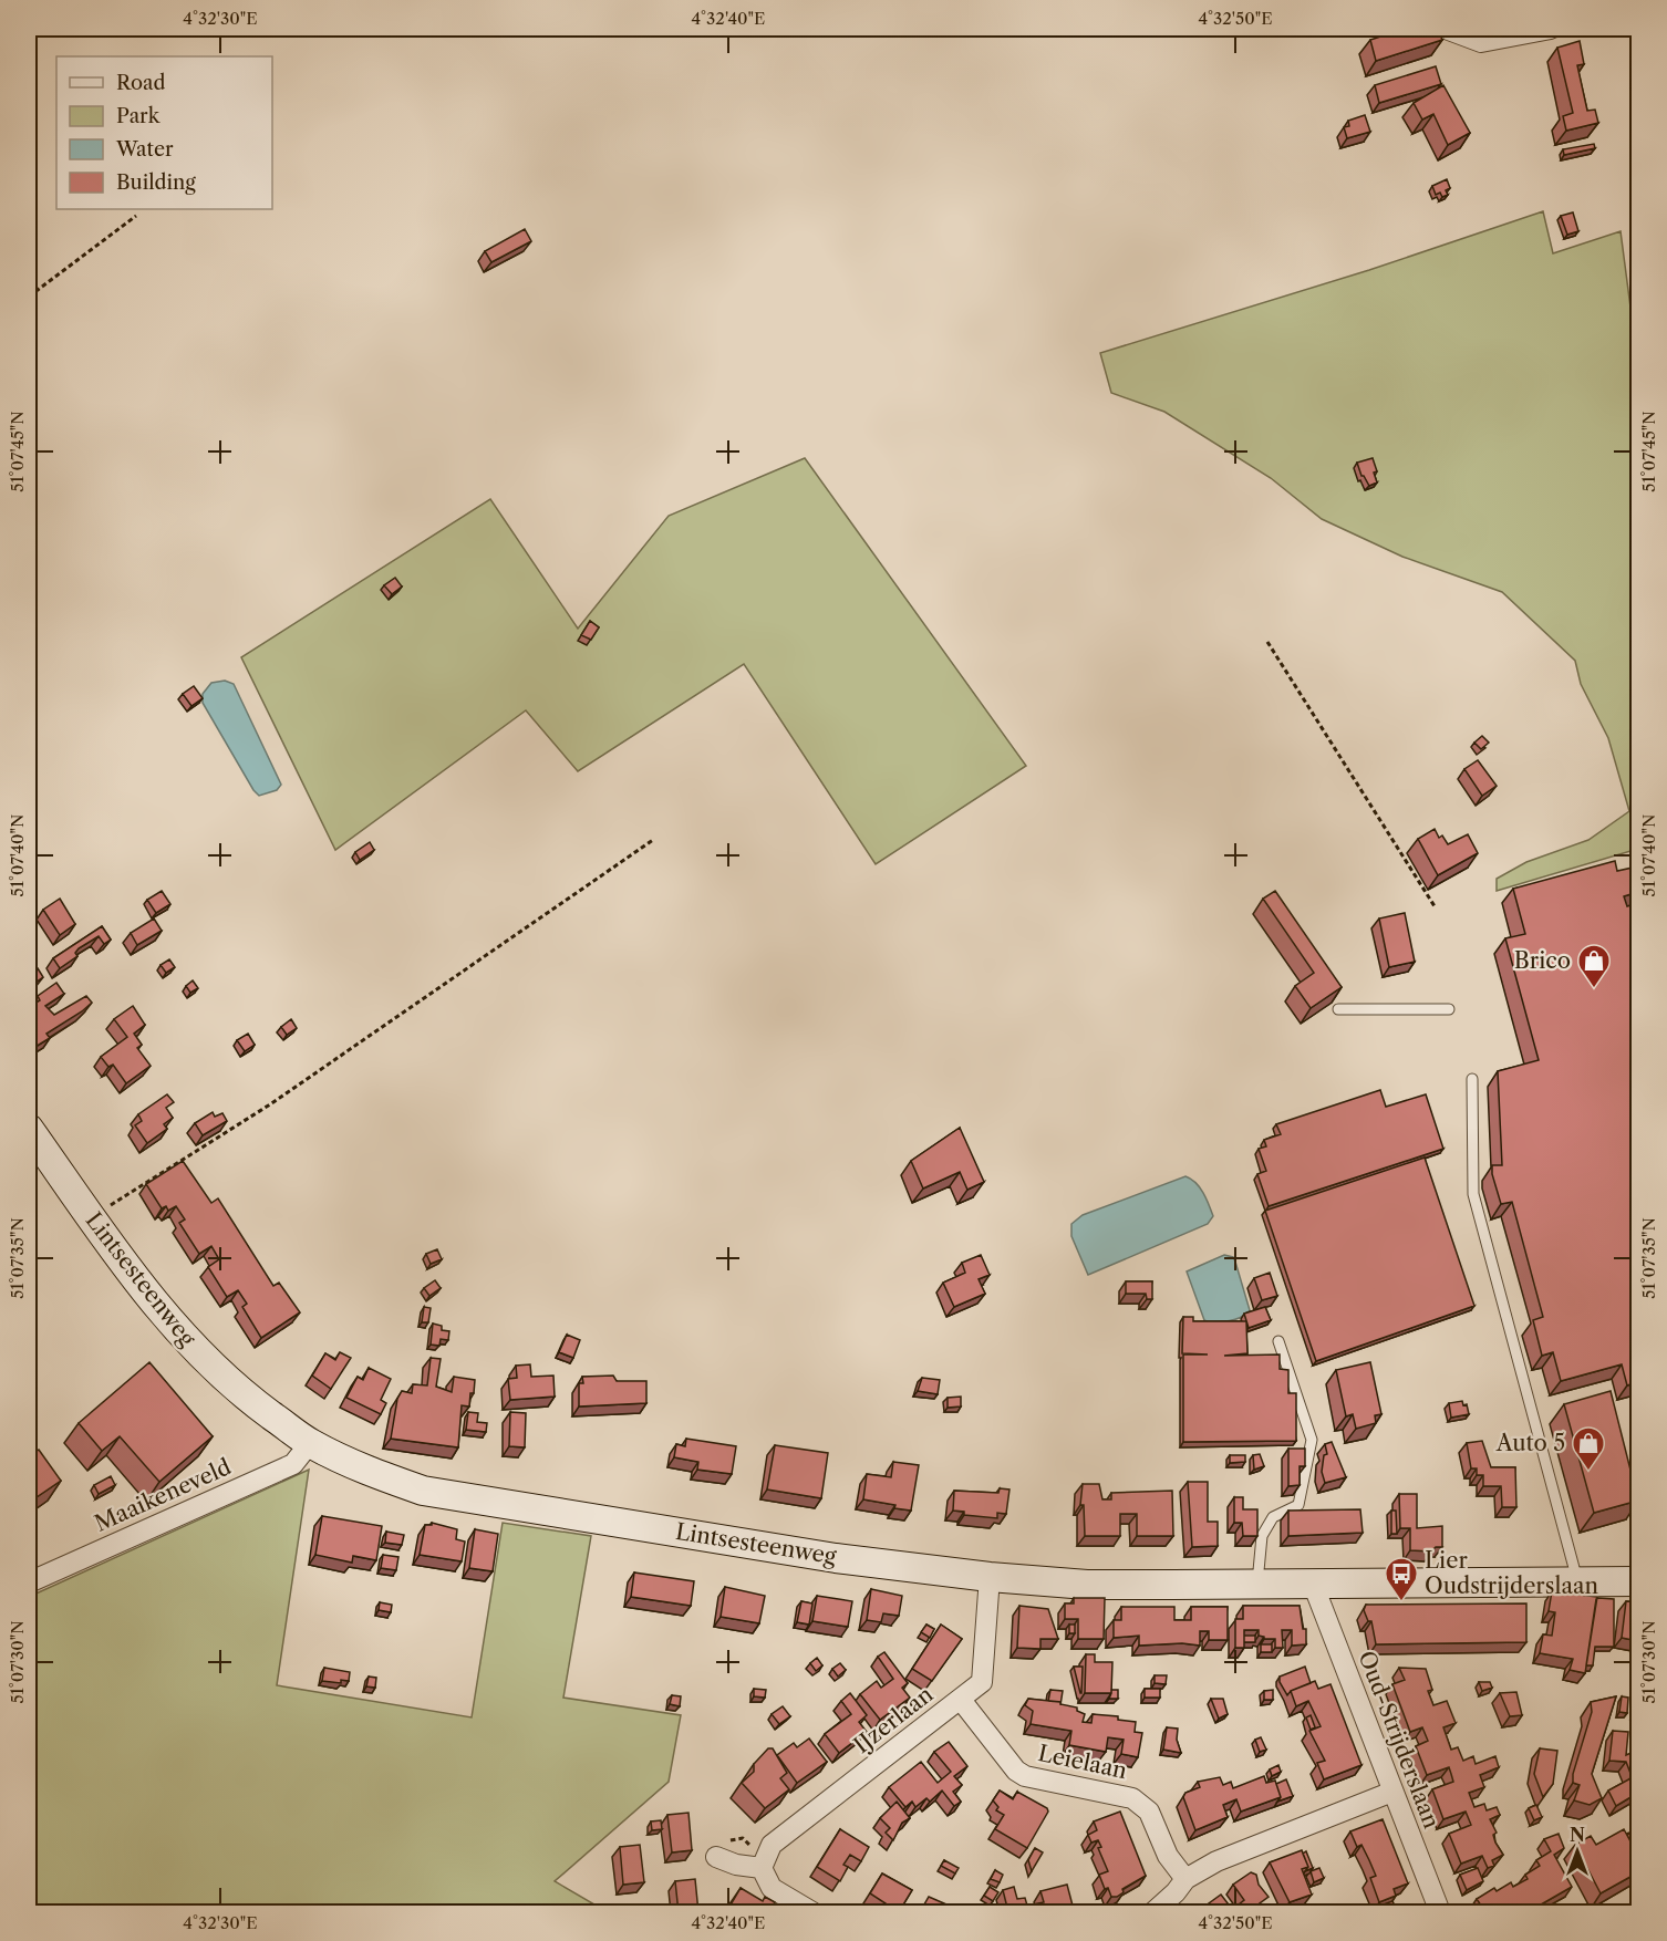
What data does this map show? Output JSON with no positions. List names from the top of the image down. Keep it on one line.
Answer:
{"streets":{"street":["Lintsesteenweg","Maaikeneveld","IJzerlaan","Oud-Strijderslaan","Leielaan"]},"crossings":[["Lintsesteenweg","Maaikeneveld"],["Lintsesteenweg","IJzerlaan"],["Lintsesteenweg","Oud-Strijderslaan"],["IJzerlaan","Leielaan"]],"places":{"shop":["Brico","Auto 5"],"bus stop":["Lier Oudstrijderslaan"]},"legend":["Road","Park","Water","Building"],"north":"top","coordinates":["4°32'30\"E","4°32'40\"E","4°32'50\"E","51°07'45\"N","51°07'40\"N","51°07'35\"N","51°07'30\"N"]}
